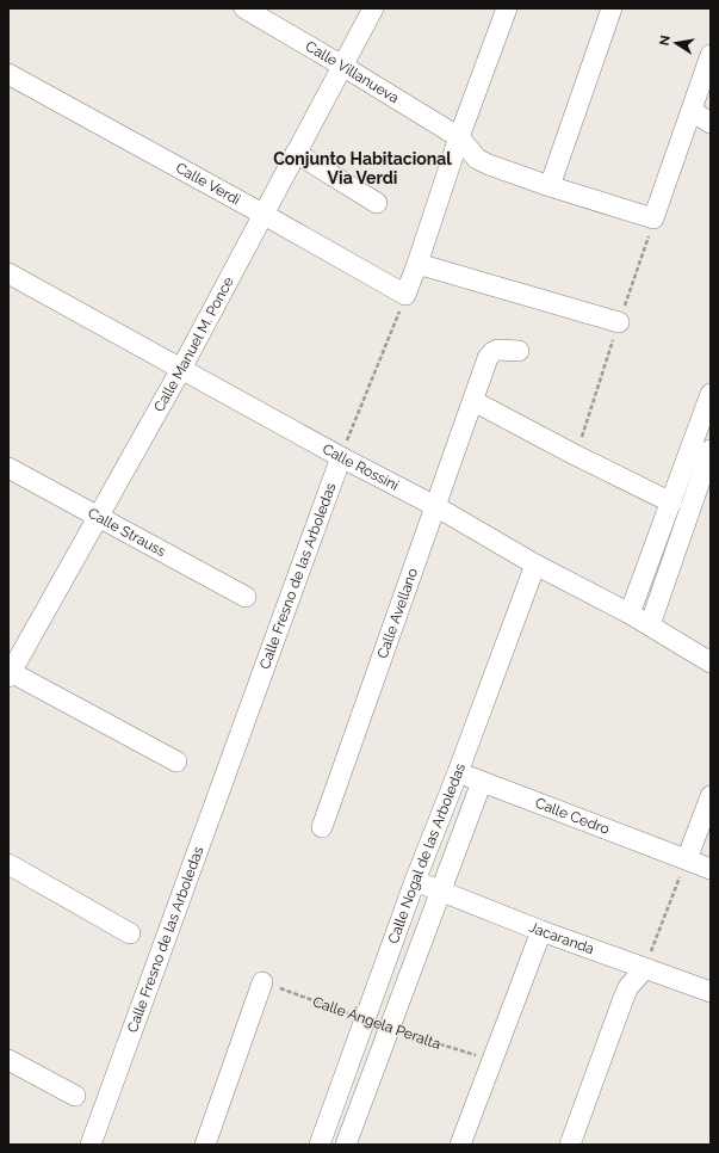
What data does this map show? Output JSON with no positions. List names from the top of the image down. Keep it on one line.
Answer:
{"streets":{"street":["Calle Villanueva","Calle Verdi","Calle Manuel M. Ponce","Calle Rossini","Calle Strauss","Calle Fresno de las Arboledas","Calle Avellano","Calle Cedro","Calle Nogal de las Arboledas","Jacaranda"],"path":["Calle Ángela Peralta"]},"crossings":[["Calle Villanueva","Calle Manuel M. Ponce"],["Calle Verdi","Calle Manuel M. Ponce"],["Calle Manuel M. Ponce","Calle Rossini"],["Calle Manuel M. Ponce","Calle Strauss"],["Calle Rossini","Calle Fresno de las Arboledas"],["Calle Rossini","Calle Avellano"],["Calle Rossini","Calle Nogal de las Arboledas"],["Calle Cedro","Calle Nogal de las Arboledas"],["Calle Nogal de las Arboledas","Jacaranda"],["Calle Nogal de las Arboledas","Calle Ángela Peralta"]],"districts":["Conjunto Habitacional Via Verdi"],"north":"left"}
